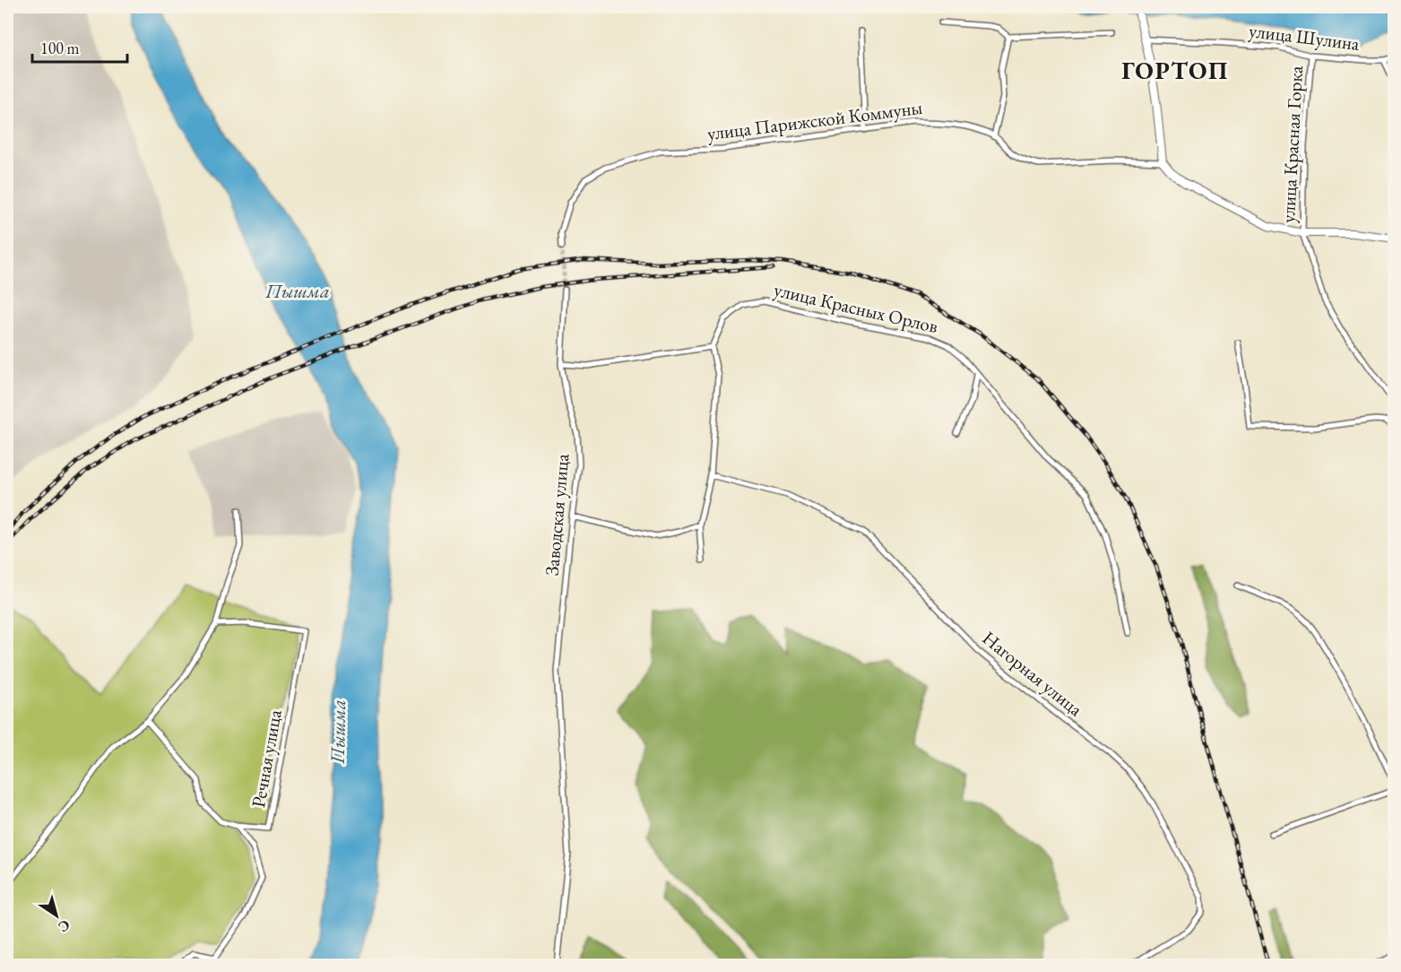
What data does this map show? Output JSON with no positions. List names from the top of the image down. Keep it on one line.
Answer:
{"streets":{"street":["улица Шулина","улица Парижской Коммуны","улица Красная Горка","улица Красных Орлов","Заводская улица","Нагорная улица","Речная улица"]},"crossings":[["улица Шулина","улица Красная Горка"]],"districts":["ГОРТОП"],"water":["Пышма"],"scale_bar":"100 m","north":"bottom right"}
